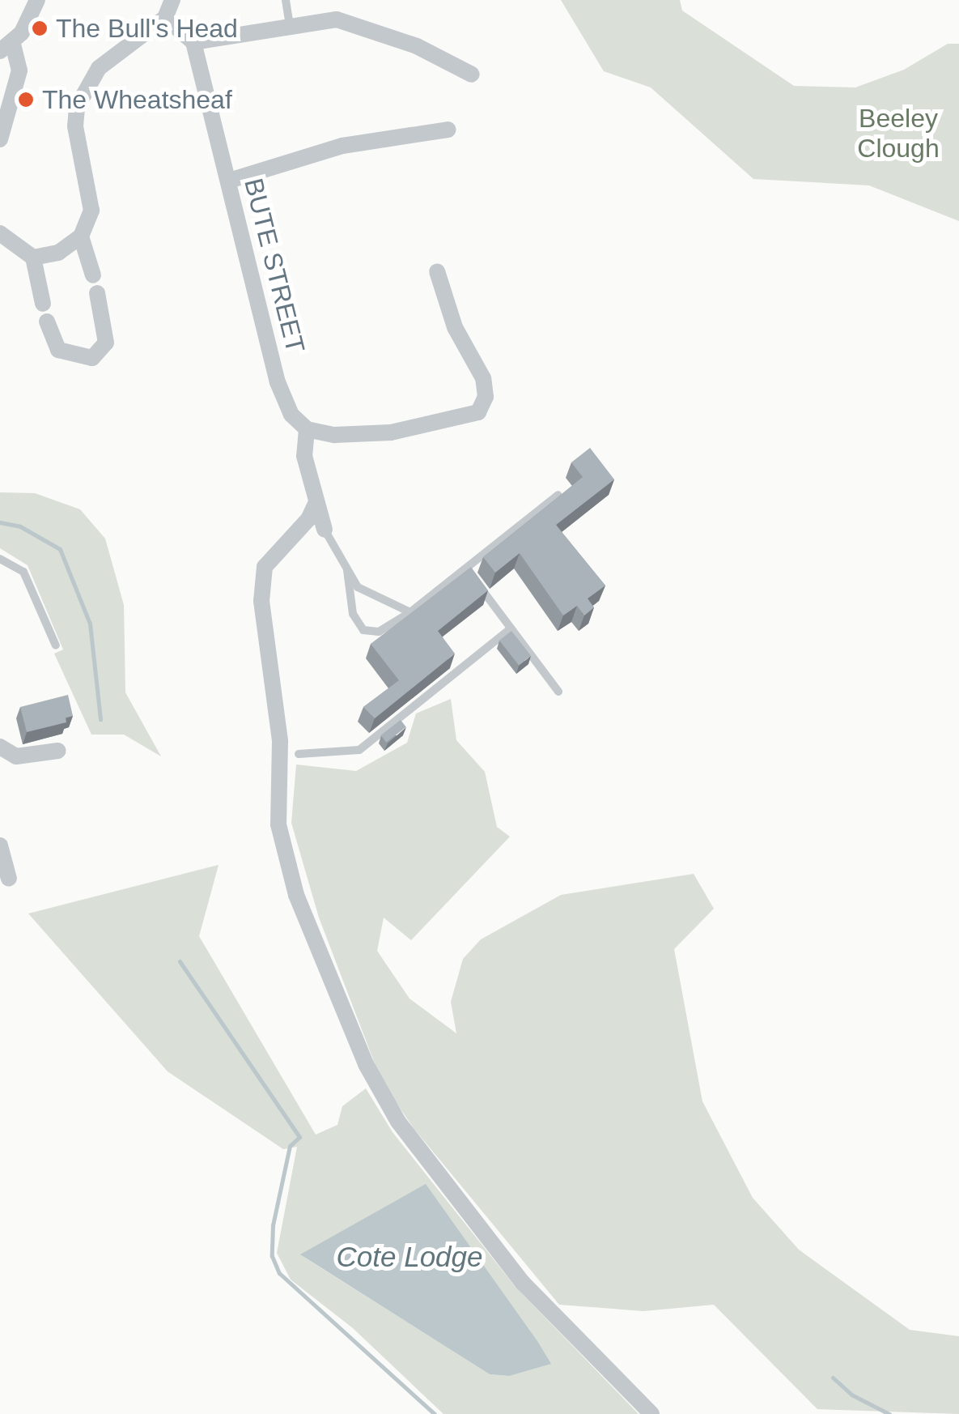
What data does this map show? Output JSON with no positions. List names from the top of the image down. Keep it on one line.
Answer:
{"streets":{"street":["BUTE STREET"]},"water":["Cote Lodge"],"parks":["Beeley Clough"],"places":["The Bull's Head","The Wheatsheaf"]}
